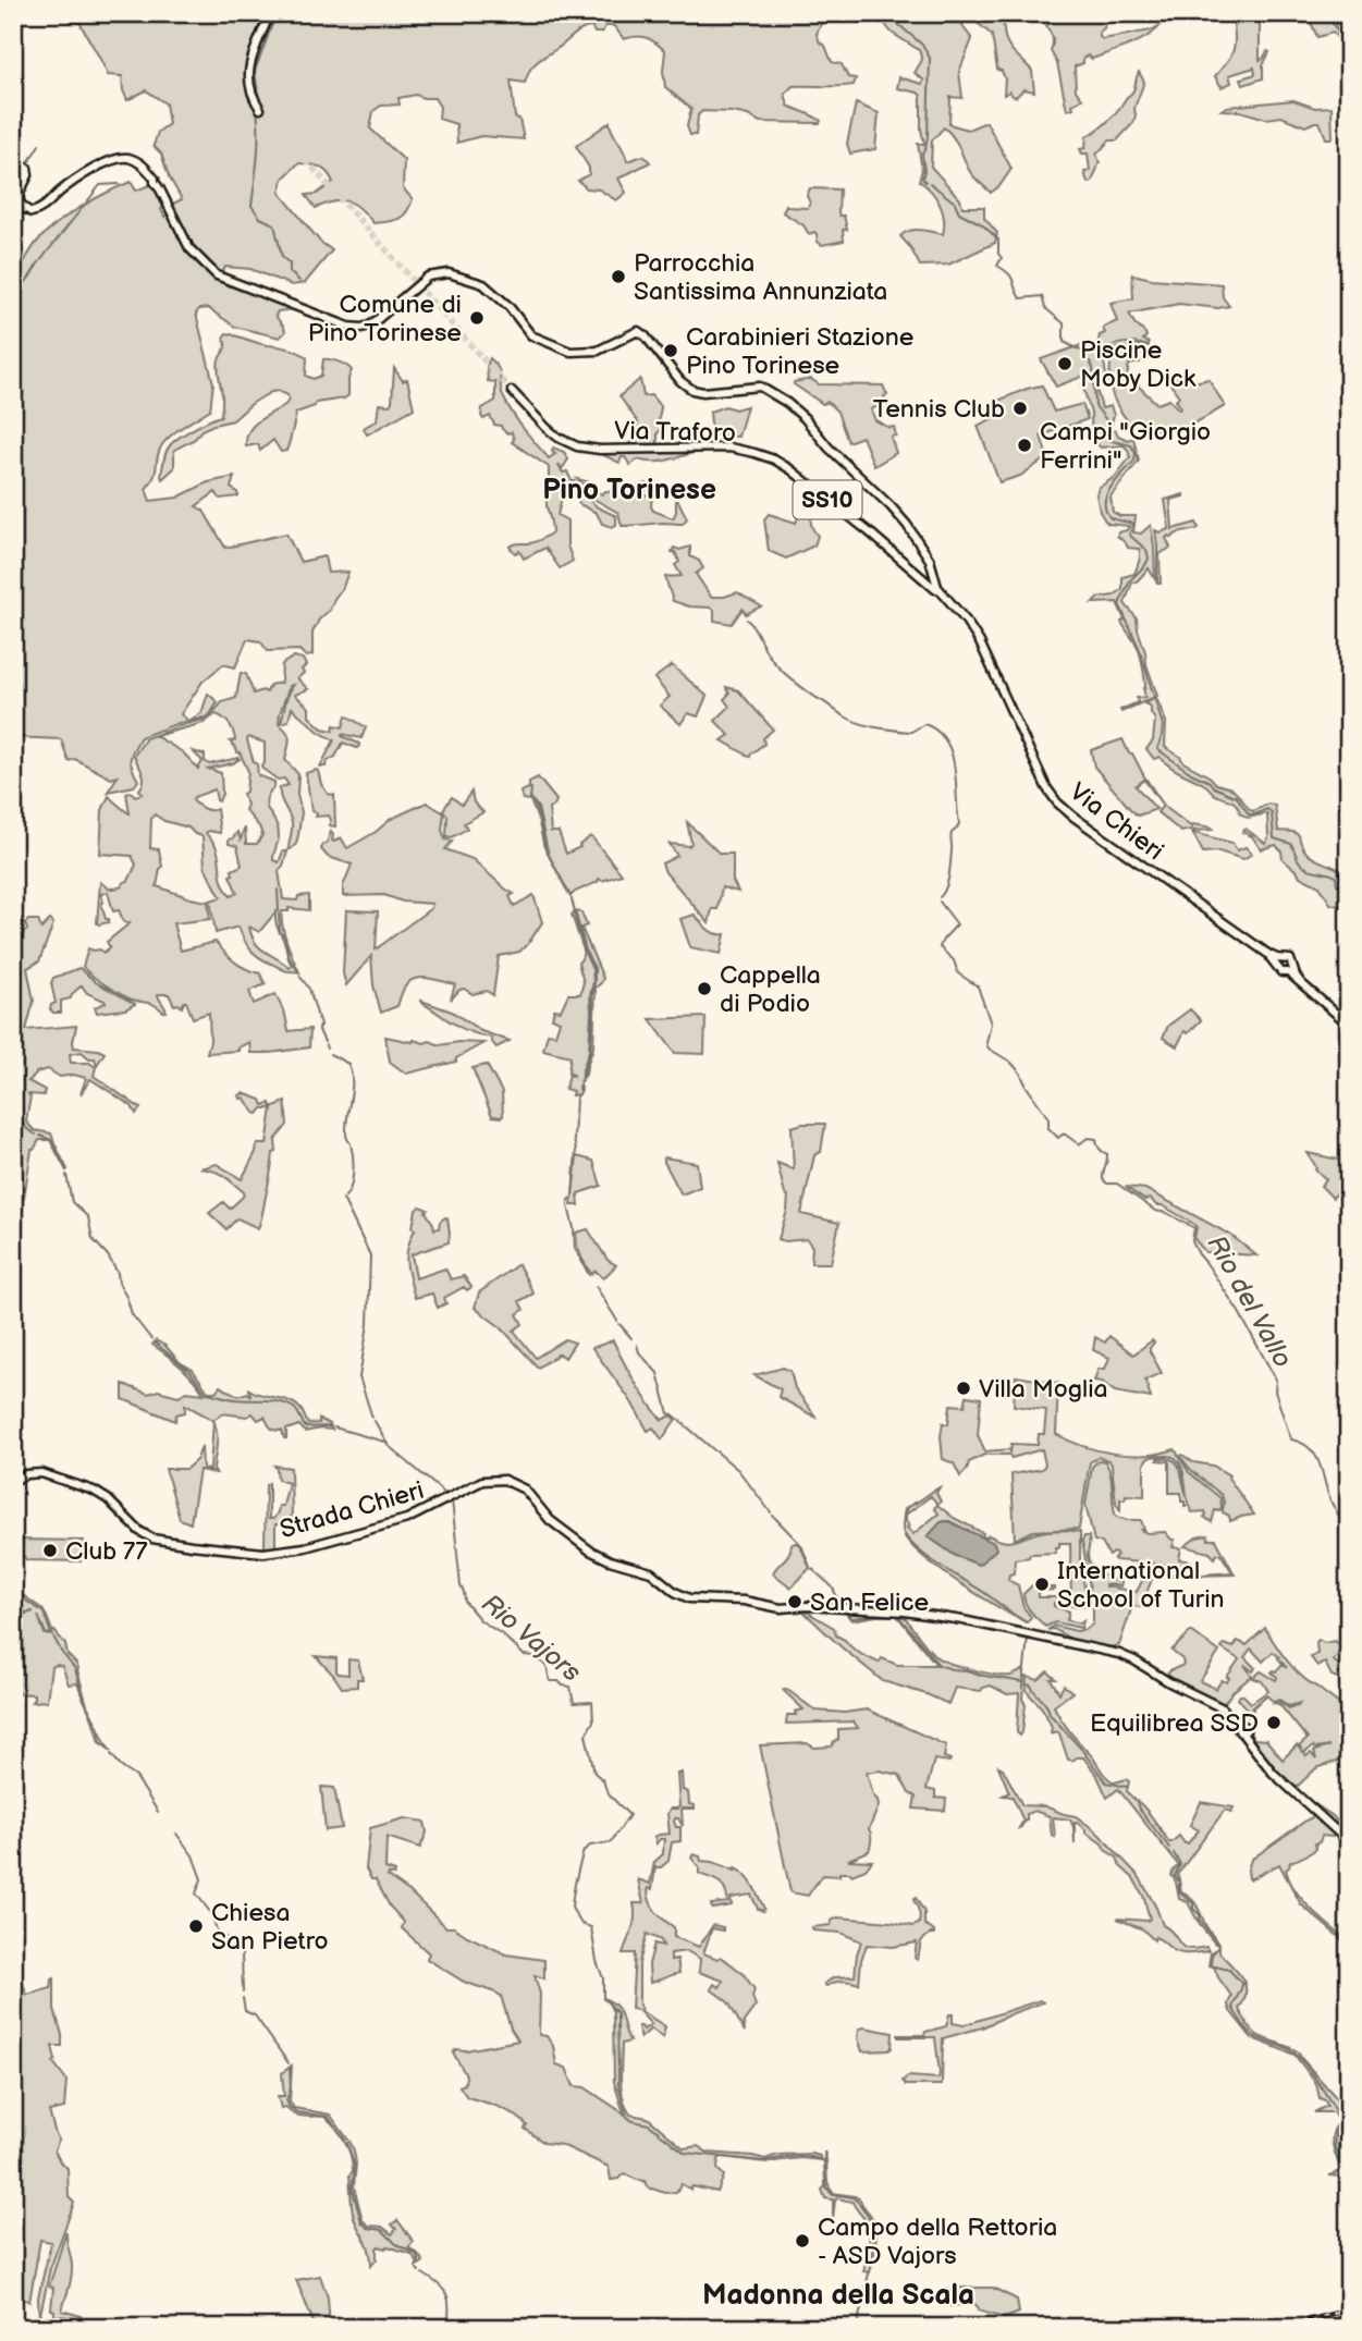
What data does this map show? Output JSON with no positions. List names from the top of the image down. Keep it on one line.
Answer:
{"streets":{"main road":["Via Traforo","SS10","Via Chieri","Strada Chieri"]},"crossings":[["Via Traforo","Via Chieri"]],"districts":["Pino Torinese","Madonna della Scala"],"water":["Rio del Vallo","Rio Vajors"],"places":["Parrocchia Santissima Annunziata","Comune di Pino Torinese","Carabinieri Stazione Pino Torinese","Piscine Moby Dick","Tennis Club","Campi \"Giorgio Ferrini\"","Cappella di Podio","Villa Moglia","Club 77","International School of Turin","San Felice","Equilibrea SSD","Chiesa San Pietro","Campo della Rettoria - ASD Vajors"]}
